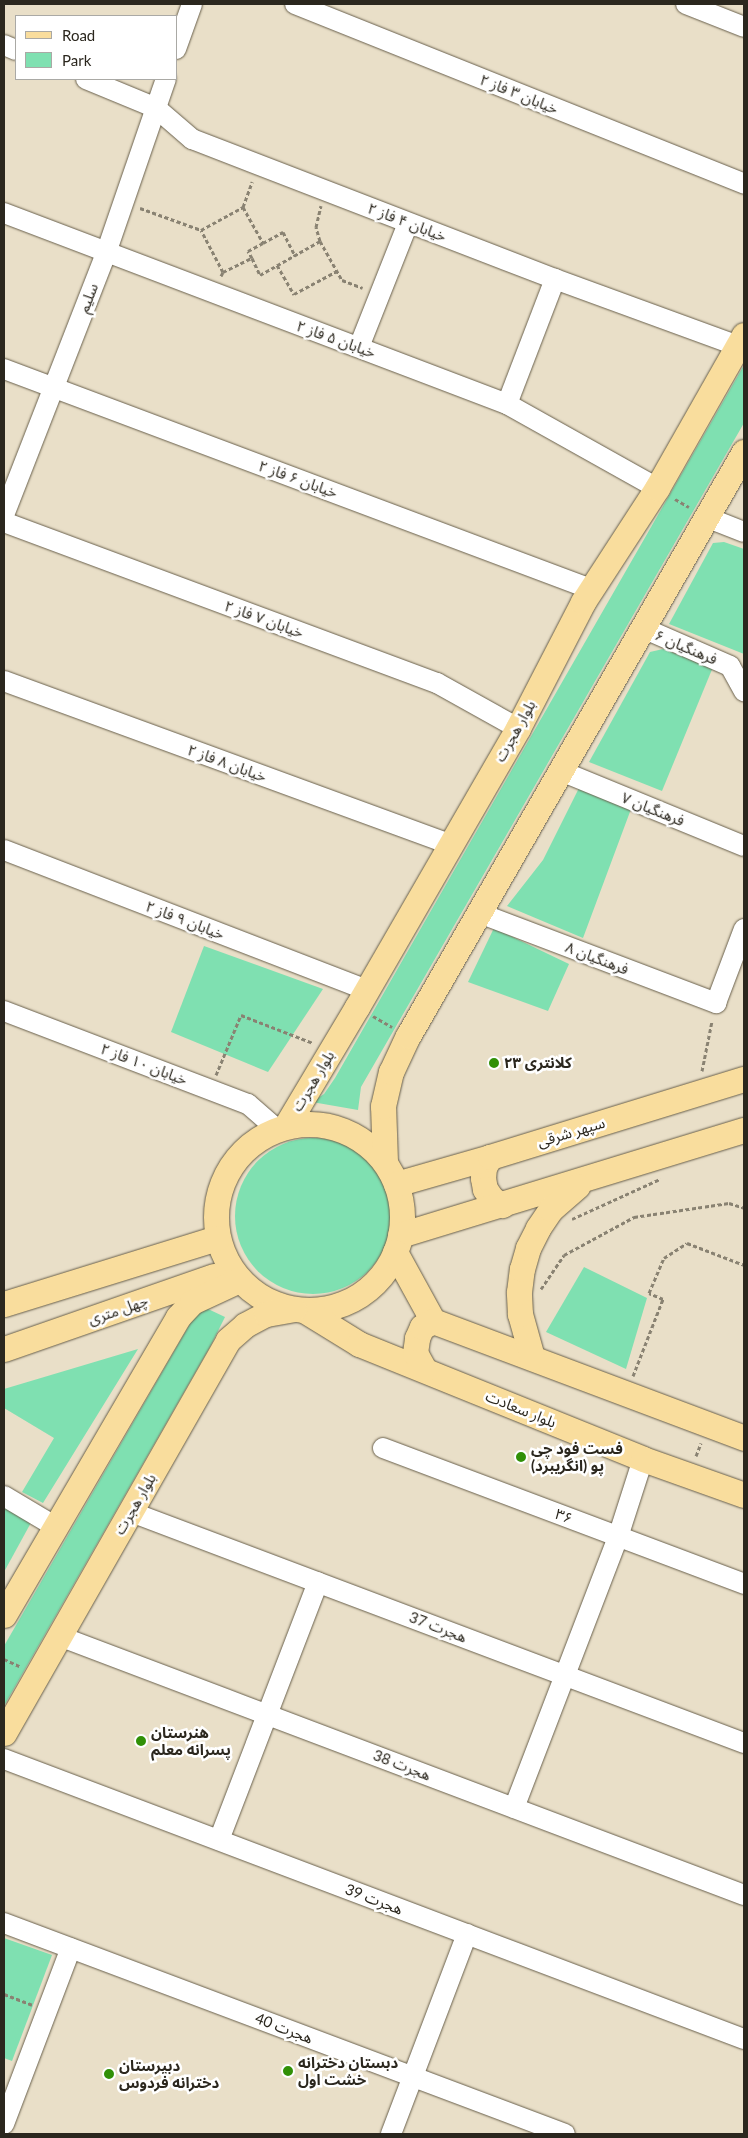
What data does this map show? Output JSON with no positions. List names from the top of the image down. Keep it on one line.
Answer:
{"streets":{"main road":["بلوار هجرت","سپهر شرقی","چهل متری","بلوار سعادت"],"street":["خیابان ۳ فاز ۲","خیابان ۴ فاز ۲","سلیم","خیابان ۵ فاز ۲","خیابان ۶ فاز ۲","خیابان ۷ فاز ۲","فرهنگیان ۶","خیابان ۸ فاز ۲","فرهنگیان ۷","خیابان ۹ فاز ۲","فرهنگیان ۸","خیابان ۱۰ فاز ۲","۳۶","هجرت 37","هجرت 38","هجرت 39","هجرت 40"]},"crossings":[["خیابان ۴ فاز ۲","سلیم"],["خیابان ۴ فاز ۲","بلوار هجرت"],["سلیم","خیابان ۵ فاز ۲"],["سلیم","خیابان ۶ فاز ۲"],["خیابان ۵ فاز ۲","بلوار هجرت"],["خیابان ۶ فاز ۲","بلوار هجرت"],["خیابان ۷ فاز ۲","بلوار هجرت"],["بلوار هجرت","خیابان ۸ فاز ۲"],["بلوار هجرت","خیابان ۹ فاز ۲"],["بلوار هجرت","خیابان ۱۰ فاز ۲"],["بلوار هجرت","بلوار سعادت"],["بلوار هجرت","هجرت 37"],["بلوار هجرت","هجرت 38"]],"places":["کلانتری ۲۳","فست فود چی پو (انگریبرد)","هنرستان پسرانه معلم","دبستان دخترانه خشت اول","دبیرستان دخترانه فردوس"],"legend":["Road","Park"]}
